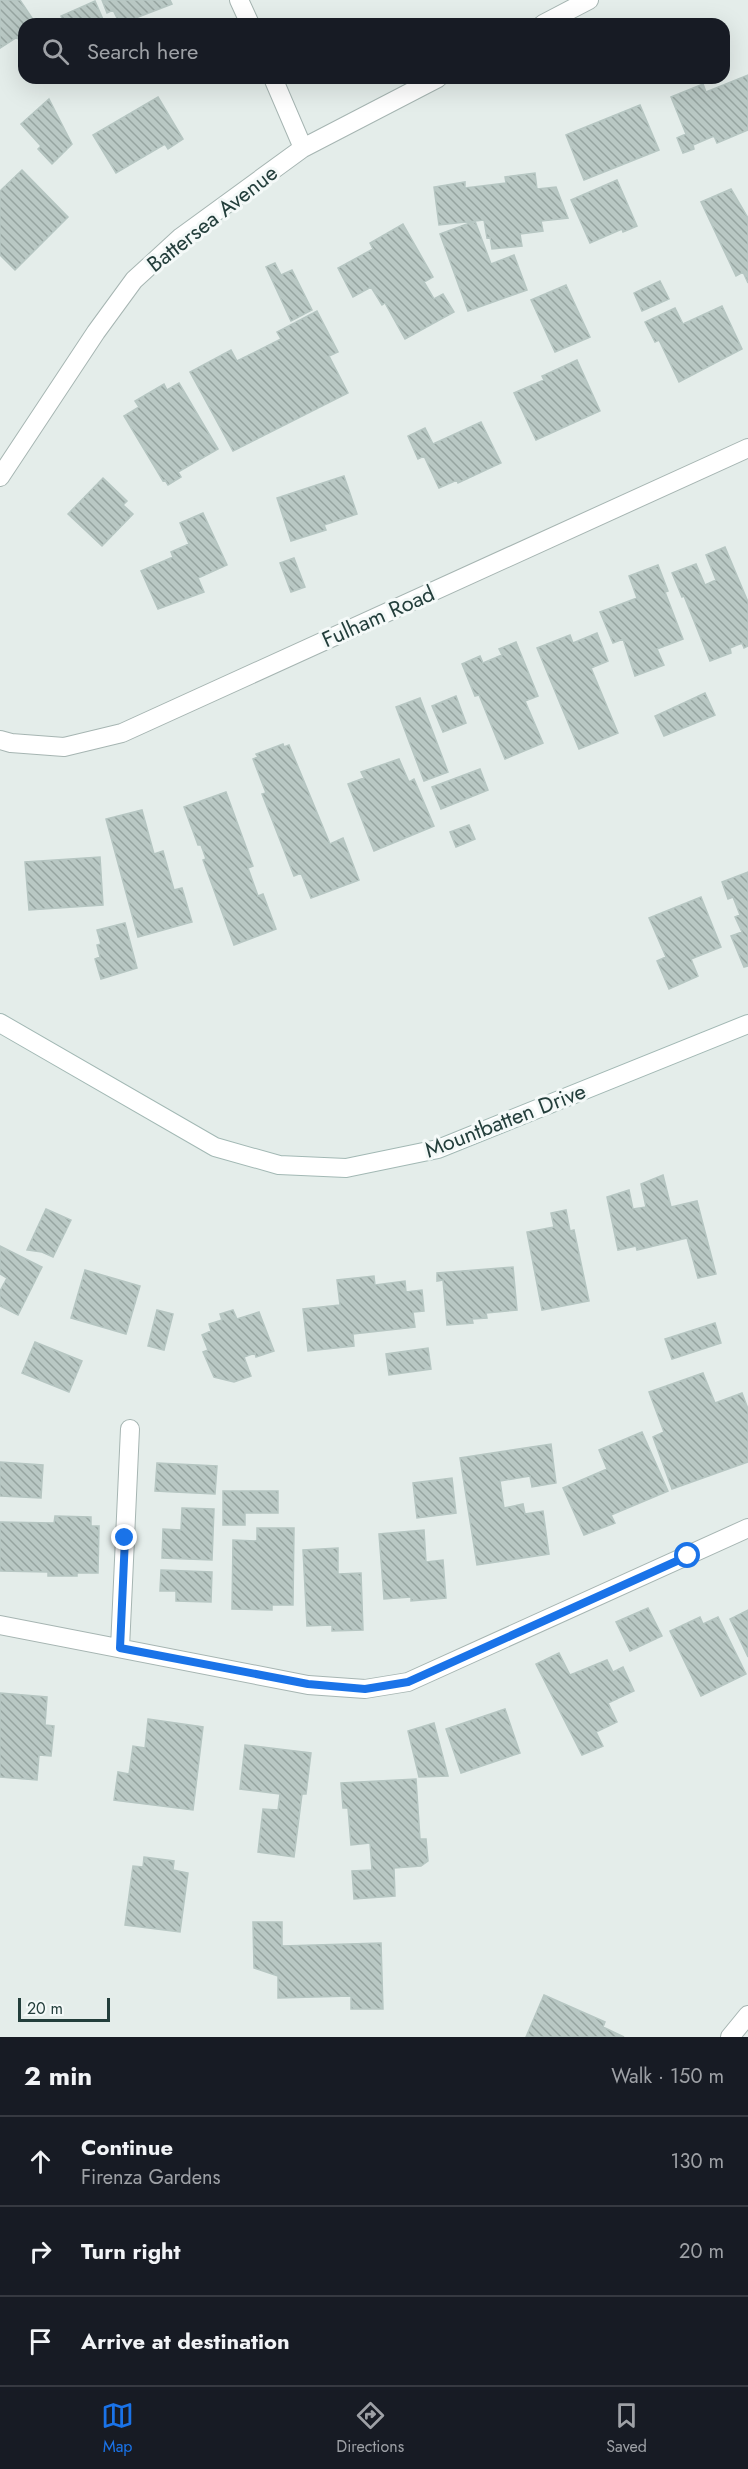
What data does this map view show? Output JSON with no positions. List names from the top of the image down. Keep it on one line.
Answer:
{"streets":{"street":["Battersea Avenue","Fulham Road","Mountbatten Drive"]},"scale_bar":"20 m","page":{"search":"Search here","scale":"20 m","heading":["2 min","Walk · 150 m"],"list":[["Continue","Firenza Gardens","130 m"],["Turn right","20 m"],"Arrive at destination"],"nav":["Map","Directions","Saved"]}}
